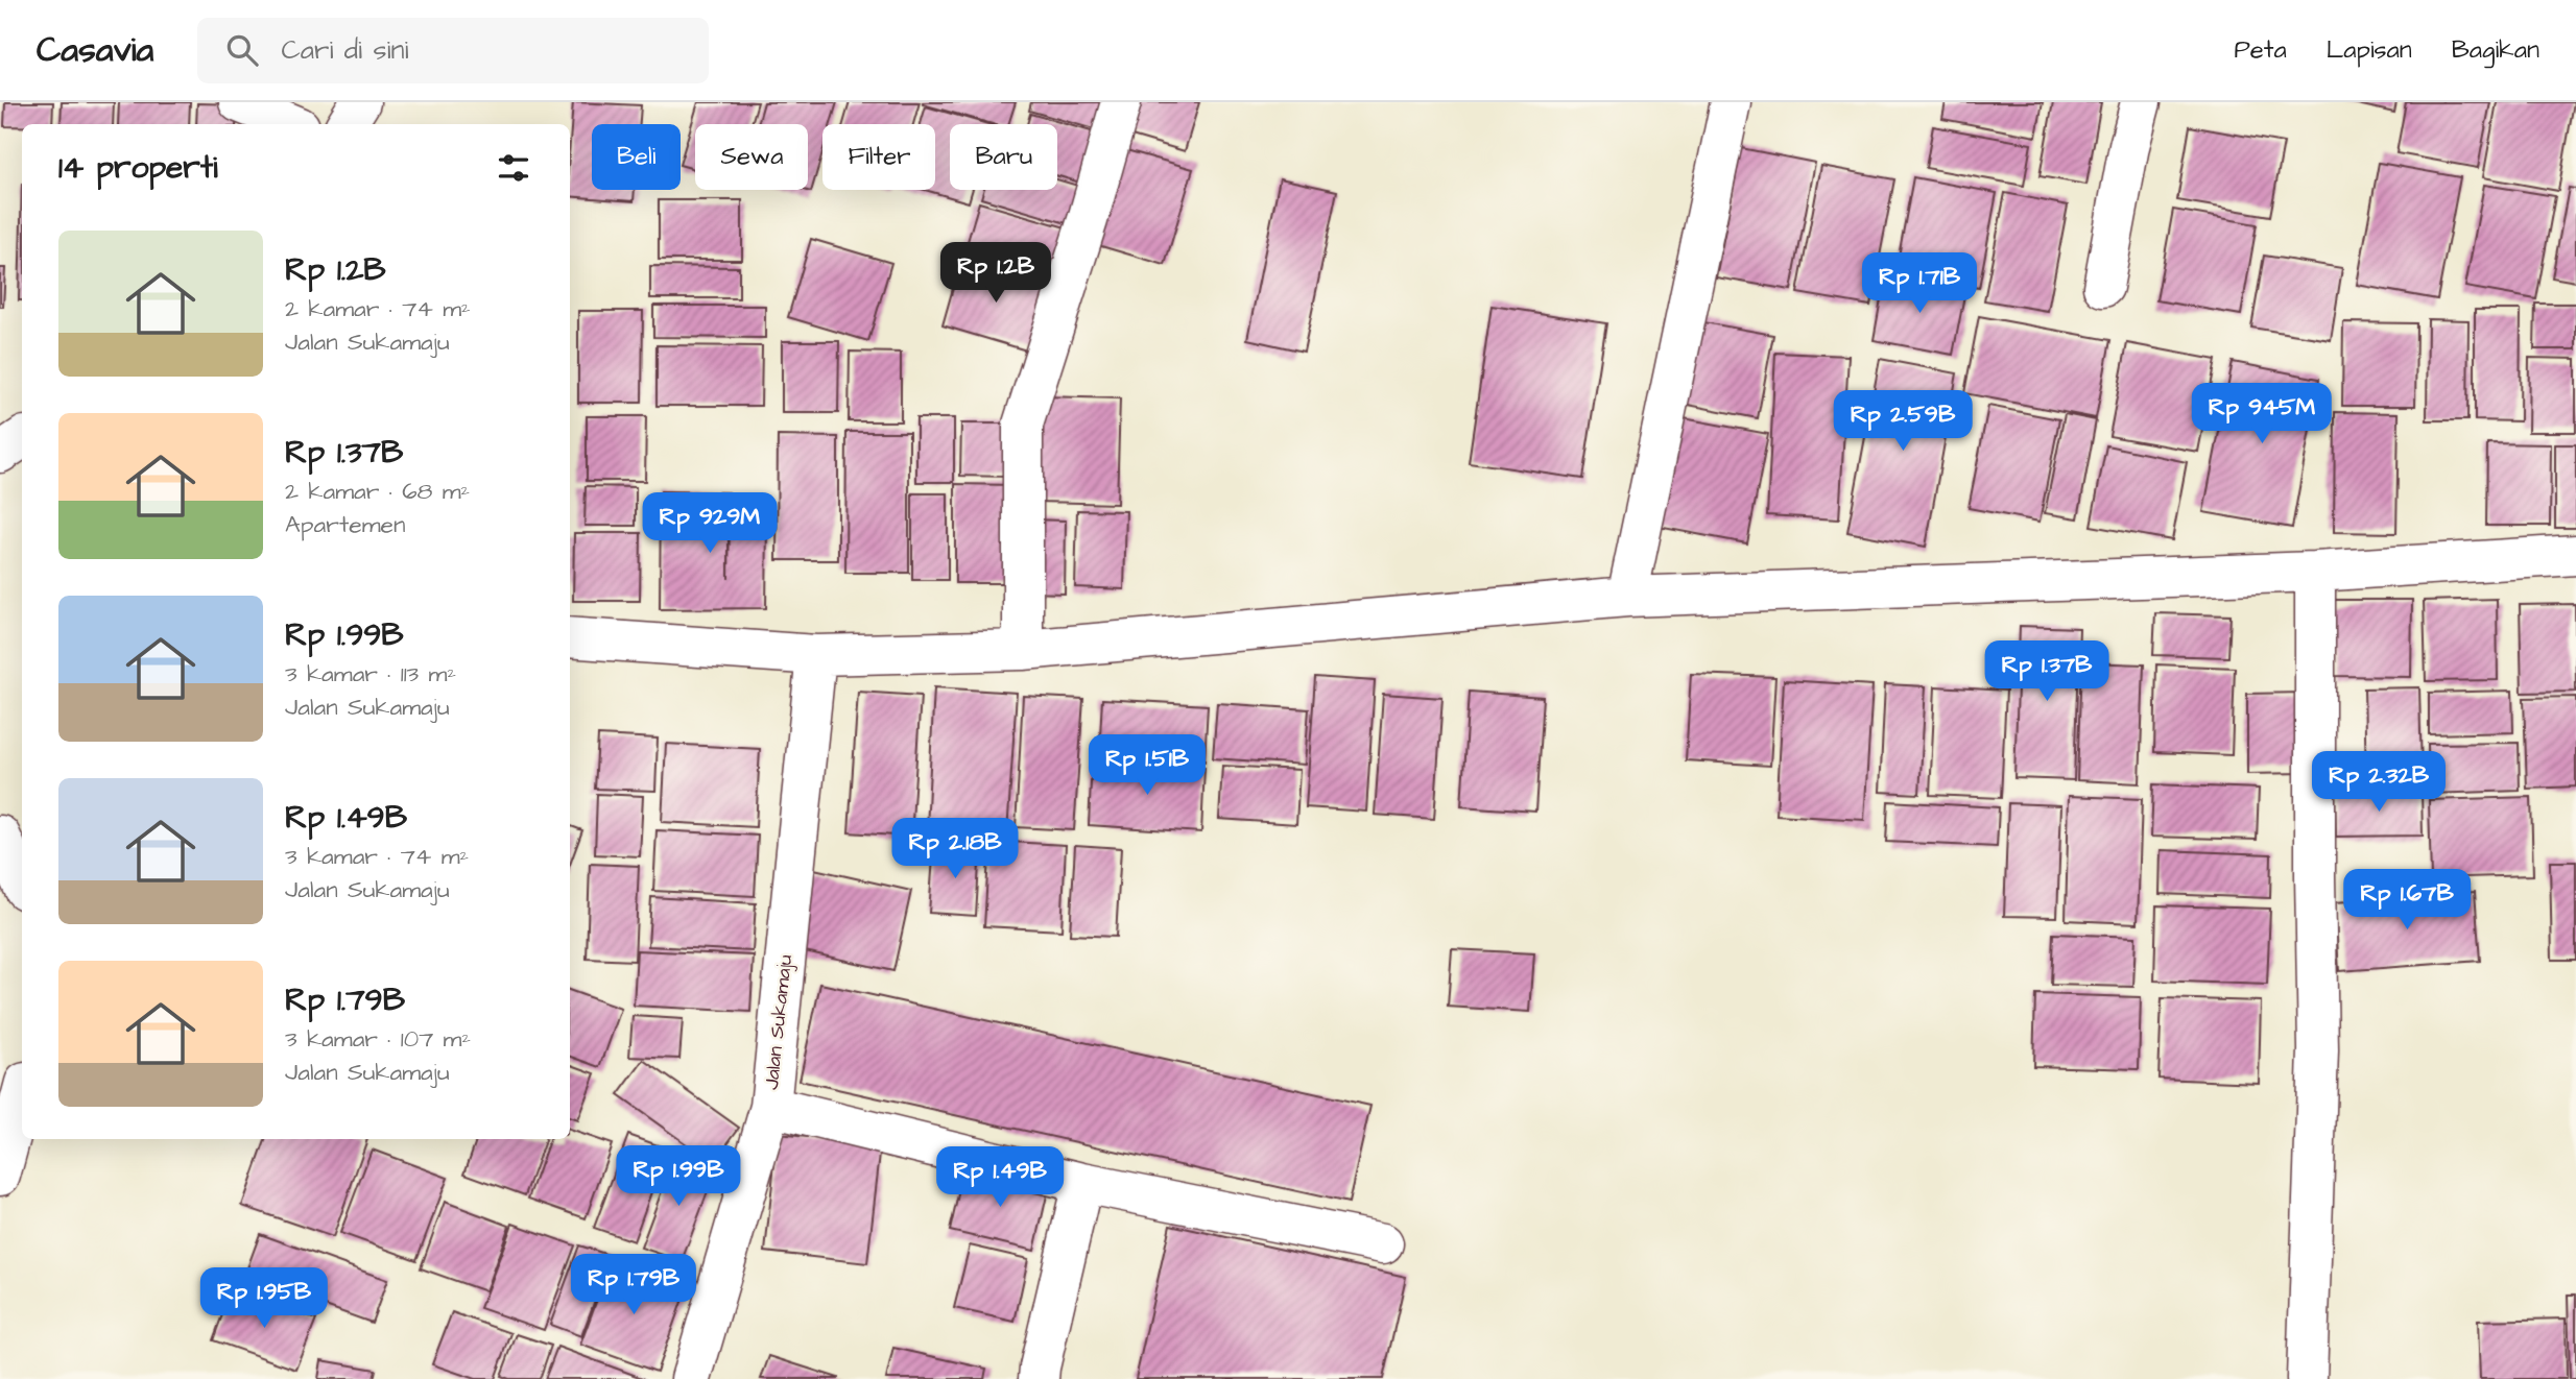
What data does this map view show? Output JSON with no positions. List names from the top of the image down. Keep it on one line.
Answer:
{"streets":{"street":["Jalan Sukamaju"]},"page":{"header":"Casavia","search":"Cari di sini","nav":["Peta","Lapisan","Bagikan"],"chip":["Beli","Sewa","Filter","Baru"],"heading":"14 properti","list":[{"name":"Rp 1.2B","note":"2 kamar · 74 m² · Jalan Sukamaju"},{"name":"Rp 1.37B","note":"2 kamar · 68 m² · Apartemen"},{"name":"Rp 1.99B","note":"3 kamar · 113 m² · Jalan Sukamaju"},{"name":"Rp 1.49B","note":"3 kamar · 74 m² · Jalan Sukamaju"},{"name":"Rp 1.79B","note":"3 kamar · 107 m² · Jalan Sukamaju"}],"price":["Rp 1.2B","Rp 1.71B","Rp 945M","Rp 2.59B","Rp 929M","Rp 1.37B","Rp 1.51B","Rp 2.32B","Rp 2.18B","Rp 1.67B","Rp 1.99B","Rp 1.49B","Rp 1.79B","Rp 1.95B"]}}
